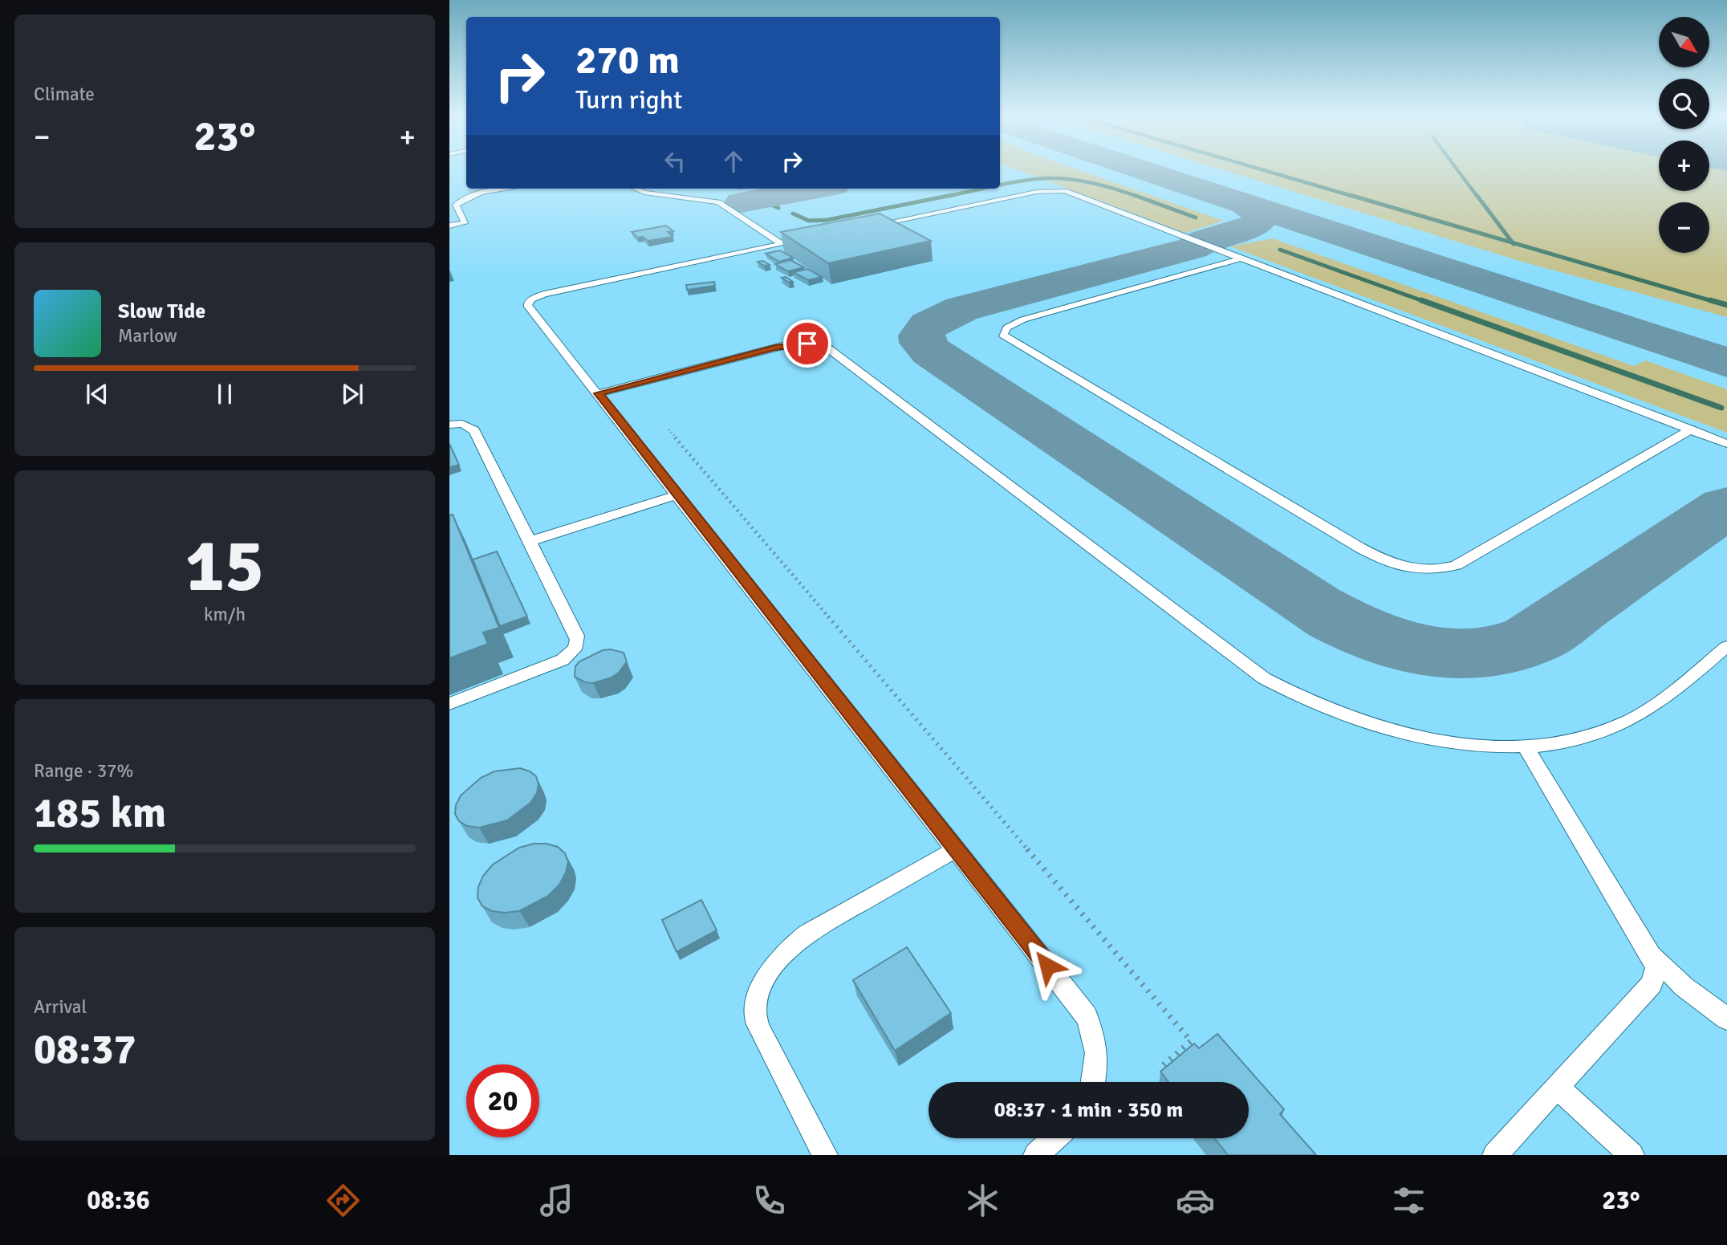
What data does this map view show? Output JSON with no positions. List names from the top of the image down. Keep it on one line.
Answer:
{"north":"bottom right","page":{"tile":["Climate",["15","km/h"],["Range · 37%","185 km"],["Arrival","08:37"]],"map_buttons":["+","−"],"turn":["270 m","Turn right"],"heat":["−","23°","+"],"song":["Slow Tide","Marlow"],"limit":"20","trip":"08:37 · 1 min · 350 m","tabs":["08:36","23°"]}}
